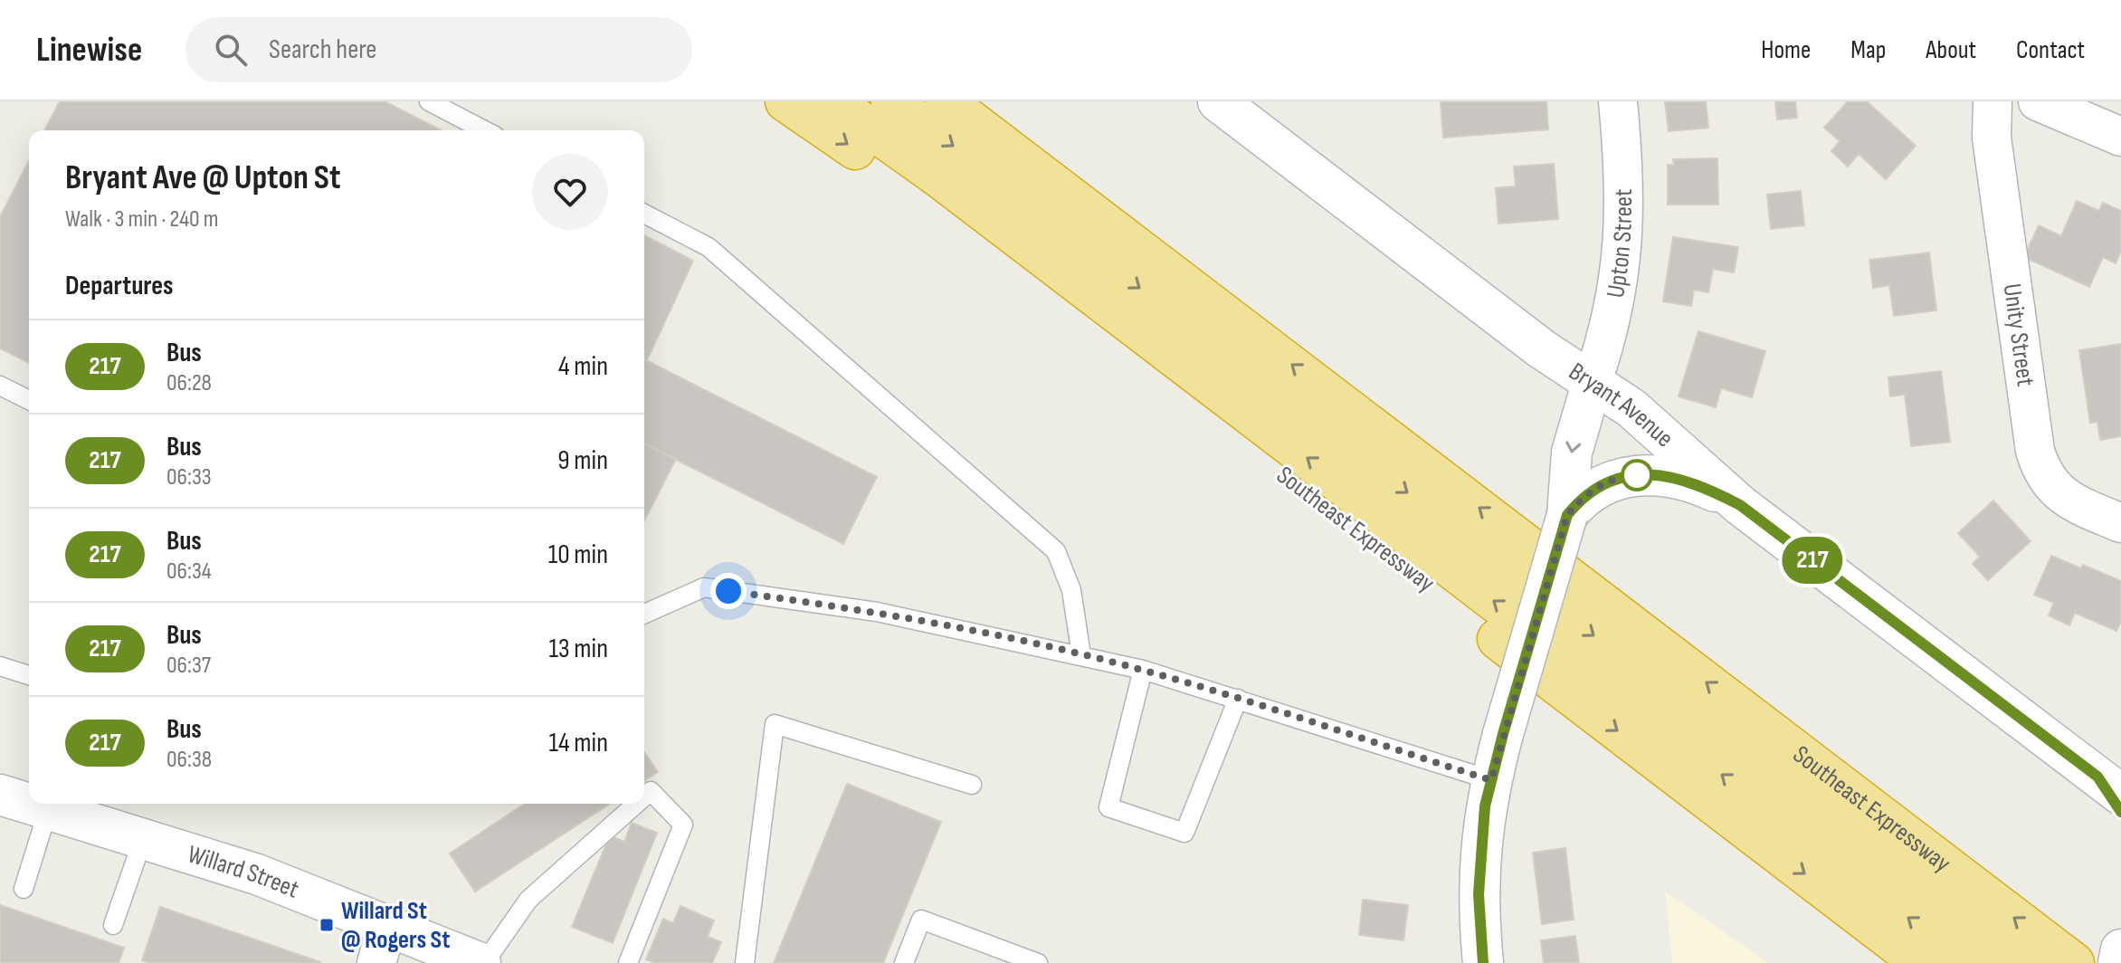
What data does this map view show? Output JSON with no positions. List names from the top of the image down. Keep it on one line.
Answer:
{"streets":{"highway":["Southeast Expressway"],"main road":["Bryant Avenue","Willard Street"],"street":["Upton Street","Unity Street"]},"crossings":[["Upton Street","Bryant Avenue"]],"places":{"transit":["Willard St @ Rogers St"]},"lines":["bus line 217"],"page":{"header":"Linewise","search":"Search here","nav":["Home","Map","About","Contact"],"on_map":"217","heading":[["Bryant Ave @ Upton St","Walk · 3 min · 240 m"],"Departures"],"list":[{"mark":"217","name":"Bus","note":"06:28","value":"4 min"},{"mark":"217","name":"Bus","note":"06:33","value":"9 min"},{"mark":"217","name":"Bus","note":"06:34","value":"10 min"},{"mark":"217","name":"Bus","note":"06:37","value":"13 min"},{"mark":"217","name":"Bus","note":"06:38","value":"14 min"}]}}
